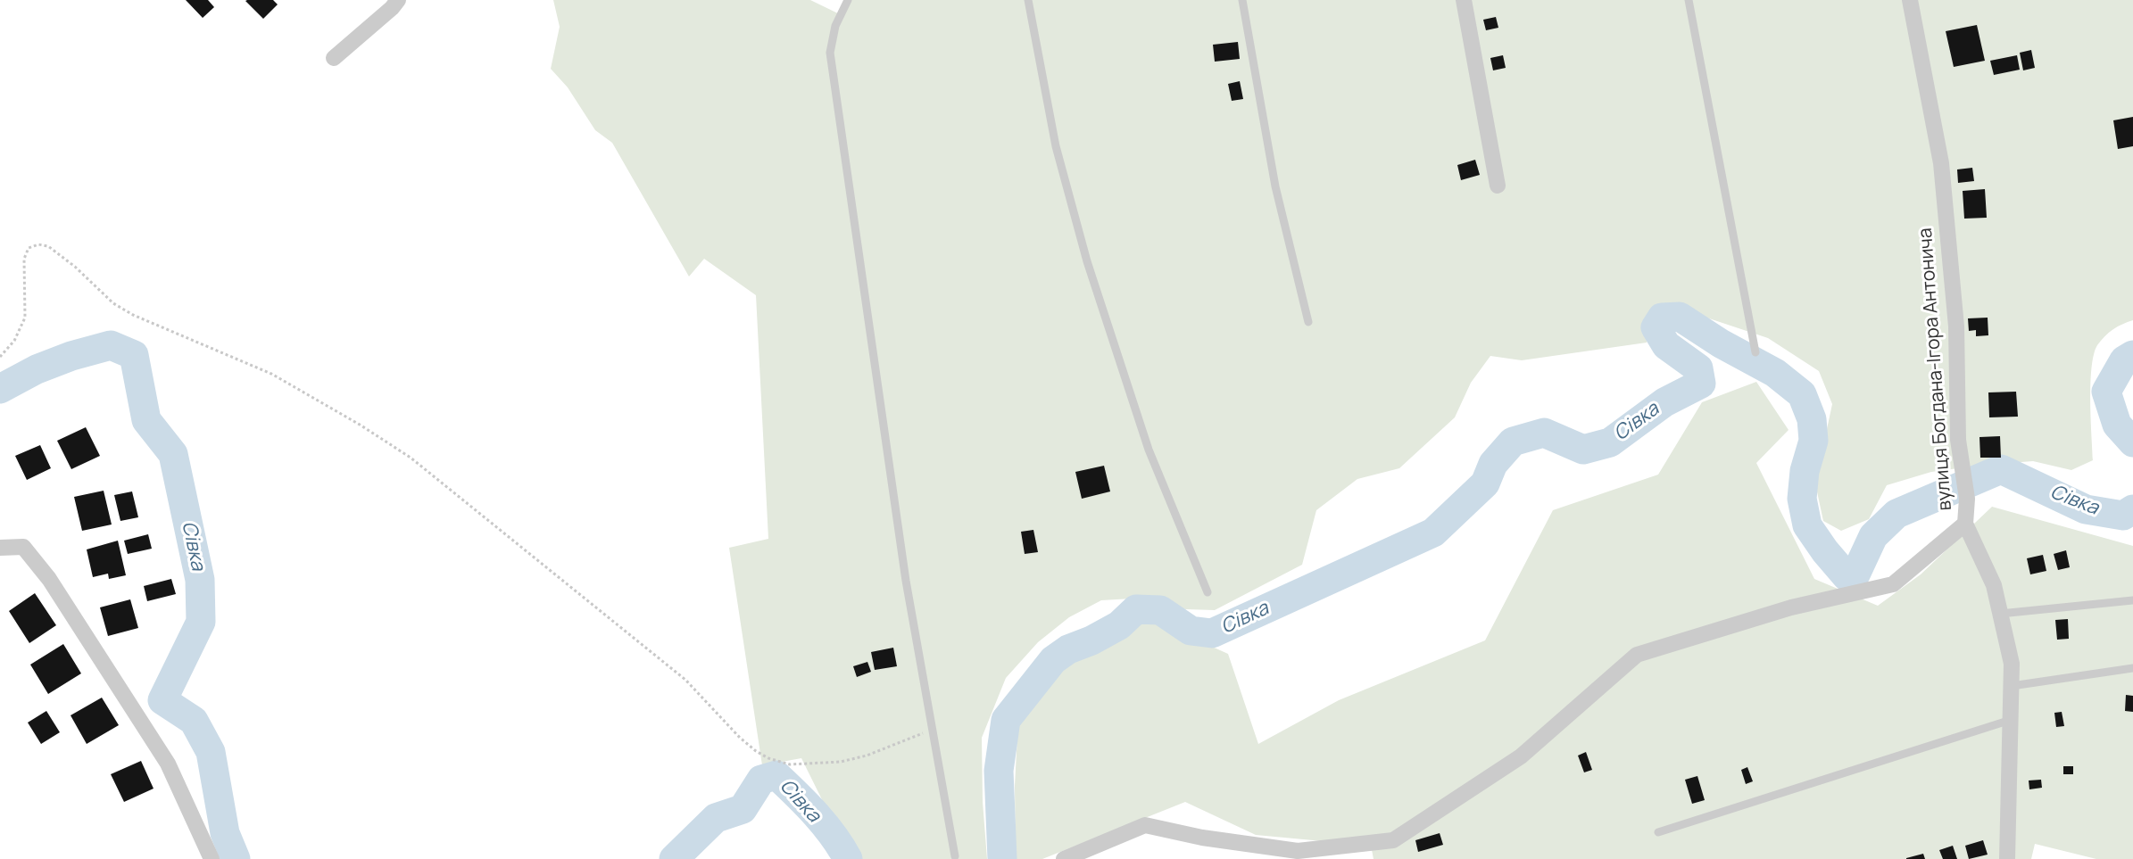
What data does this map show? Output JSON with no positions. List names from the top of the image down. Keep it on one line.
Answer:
{"streets":{"street":["вулиця Богдана-Ігора Антонича"]},"water":["Сівка"]}
